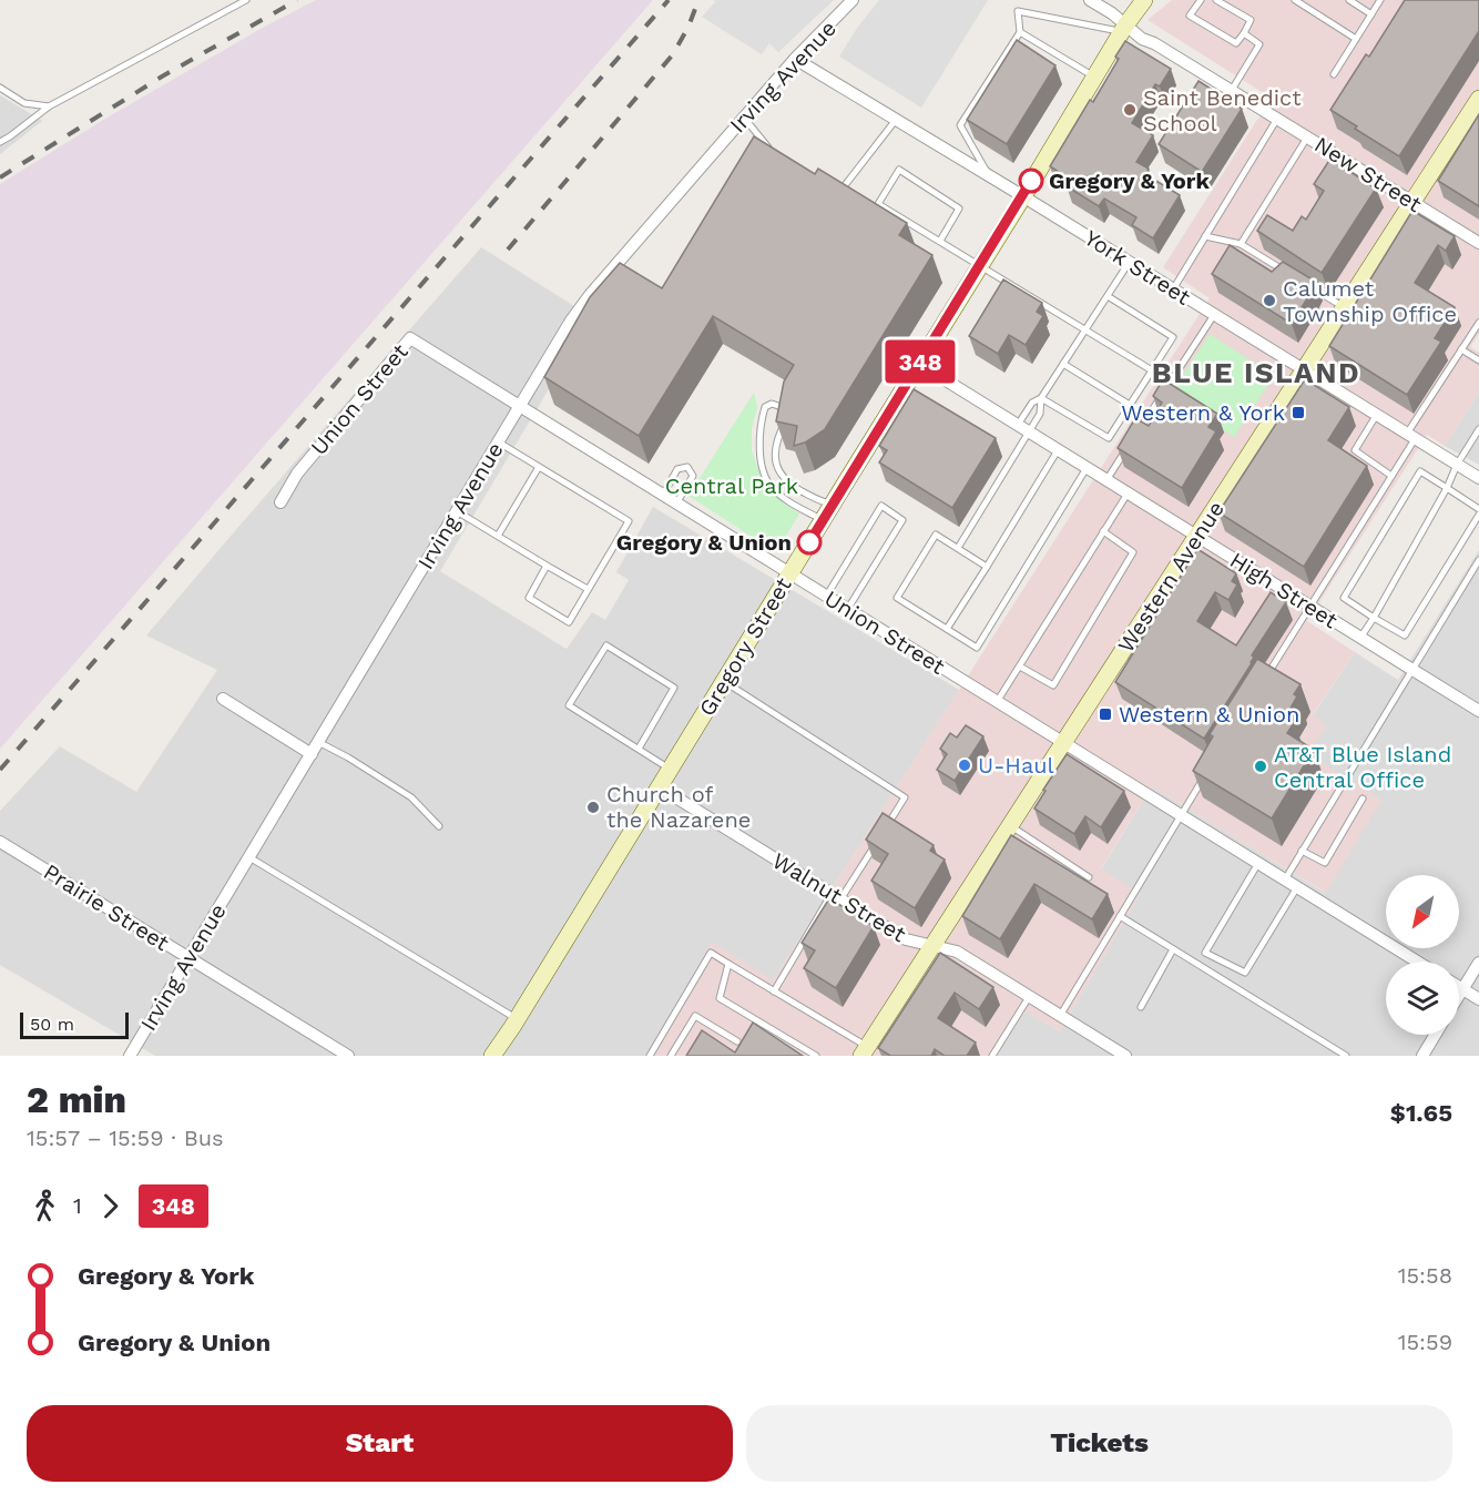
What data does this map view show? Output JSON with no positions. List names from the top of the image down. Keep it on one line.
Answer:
{"streets":{"main road":["Western Avenue","Gregory Street"],"street":["Irving Avenue","New Street","York Street","Union Street","High Street","Walnut Street","Prairie Street"]},"crossings":[["Irving Avenue","York Street"],["Irving Avenue","Union Street"],["Irving Avenue","Prairie Street"],["New Street","Western Avenue"],["New Street","Gregory Street"],["York Street","Western Avenue"],["York Street","Gregory Street"],["Union Street","Western Avenue"],["Union Street","Gregory Street"],["Western Avenue","High Street"],["Western Avenue","Walnut Street"],["High Street","Gregory Street"],["Gregory Street","Walnut Street"]],"districts":["BLUE ISLAND"],"parks":["Central Park"],"places":{"other":["Saint Benedict School","Gregory & York","Calumet Township Office","Gregory & Union","U-Haul","AT&T Blue Island Central Office","Church of the Nazarene"],"transit":["Western & York","Western & Union"]},"lines":["bus line 348"],"scale_bar":"50 m","north":"bottom left","page":{"on_map":"348","scale":"50 m","heading":["2 min","15:57 – 15:59 · Bus","$1.65"],"legs":["1","348"],"list":[{"name":"Gregory & York","value":"15:58"},{"name":"Gregory & Union","value":"15:59"}],"buttons":["Start","Tickets"]}}
